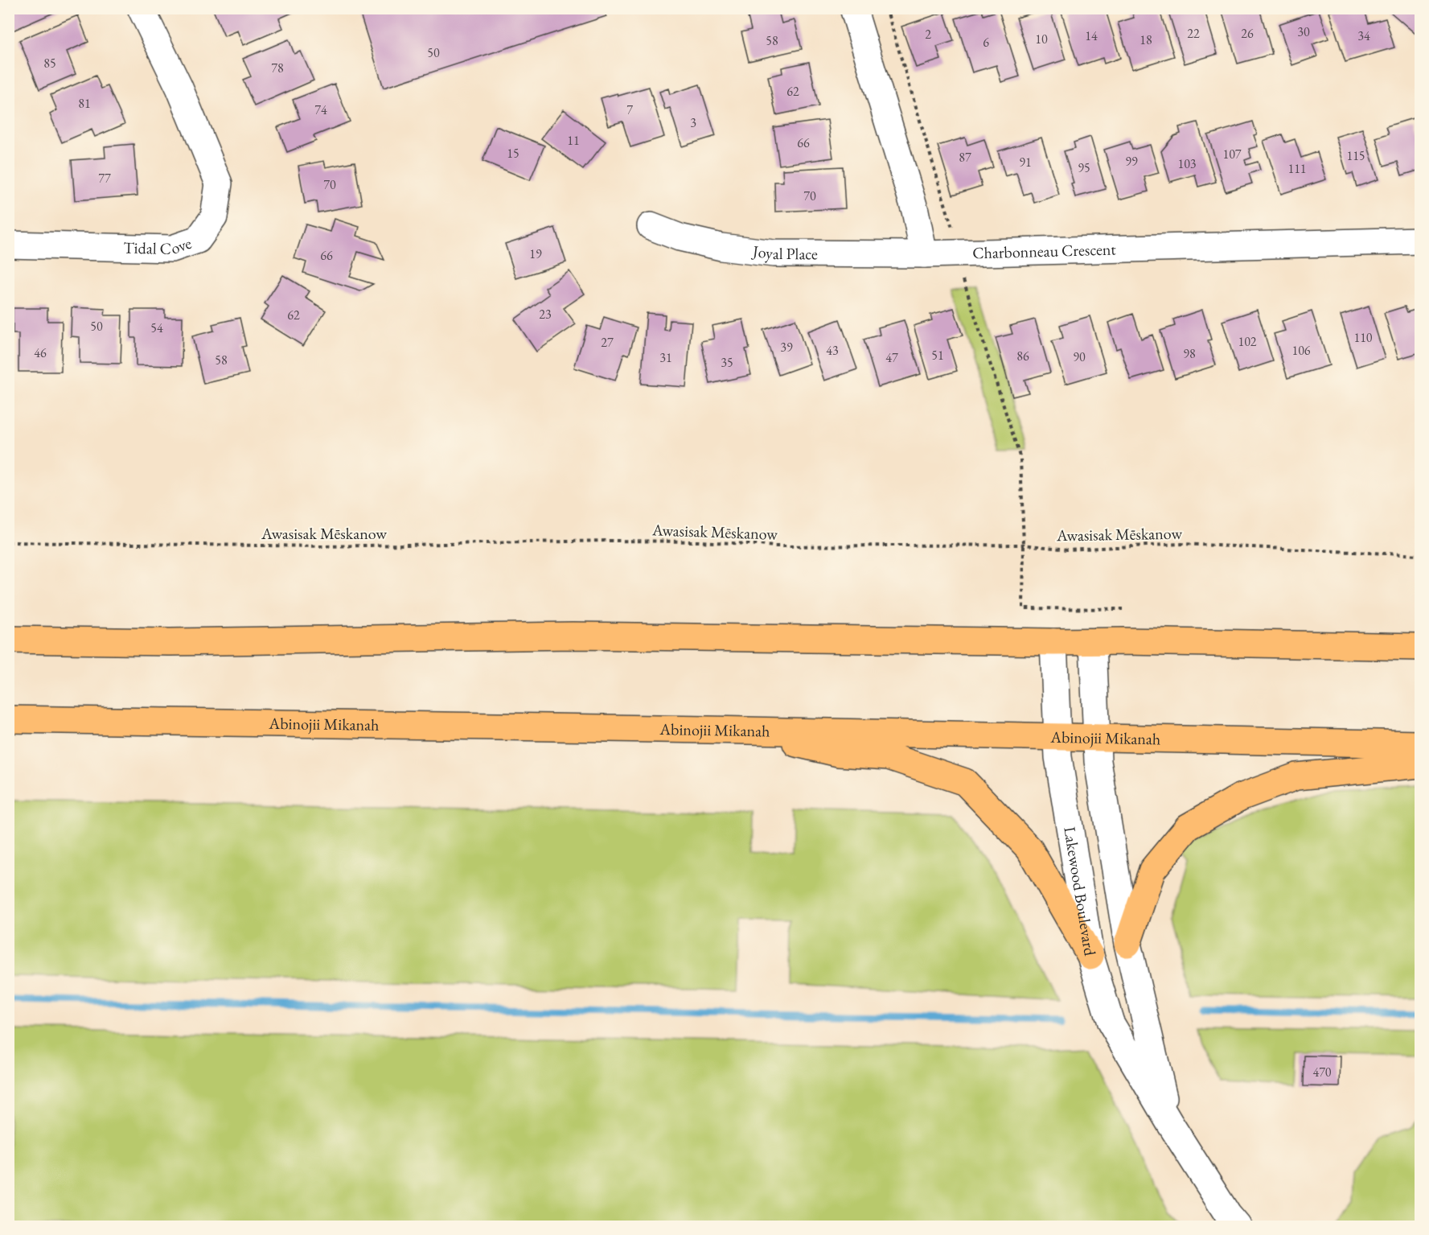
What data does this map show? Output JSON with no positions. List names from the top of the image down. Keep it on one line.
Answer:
{"streets":{"main road":["Abinojii Mikanah"],"street":["Tidal Cove","Charbonneau Crescent","Joyal Place","Lakewood Boulevard"],"path":["Awasisak Mēskanow"]},"crossings":[["Charbonneau Crescent","Joyal Place"],["Abinojii Mikanah","Lakewood Boulevard"]],"house_numbers":["30","22","26","2","14","34","10","18","58","6","50","85","78","62","81","74","7","3","11","66","15","107","115","87","99","91","103","95","111","77","70","70","19","66","23","62","50","54","110","102","27","39","43","106","46","98","51","86","90","31","47","58","35","470"]}
